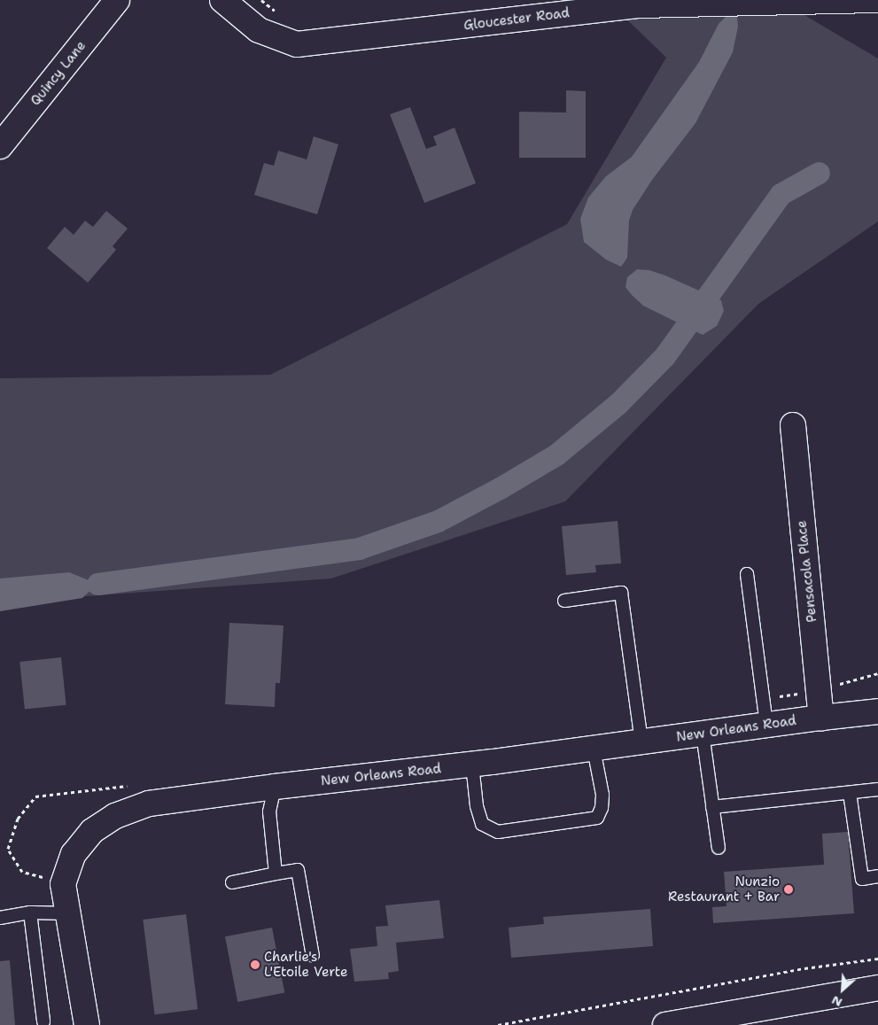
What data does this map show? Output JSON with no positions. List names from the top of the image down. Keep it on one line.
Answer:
{"streets":{"main road":["Gloucester Road","Quincy Lane","Pensacola Place","New Orleans Road"]},"crossings":[["Pensacola Place","New Orleans Road"]],"places":["Nunzio Restaurant + Bar","Charlie's L'Etoile Verte"],"north":"bottom left"}
